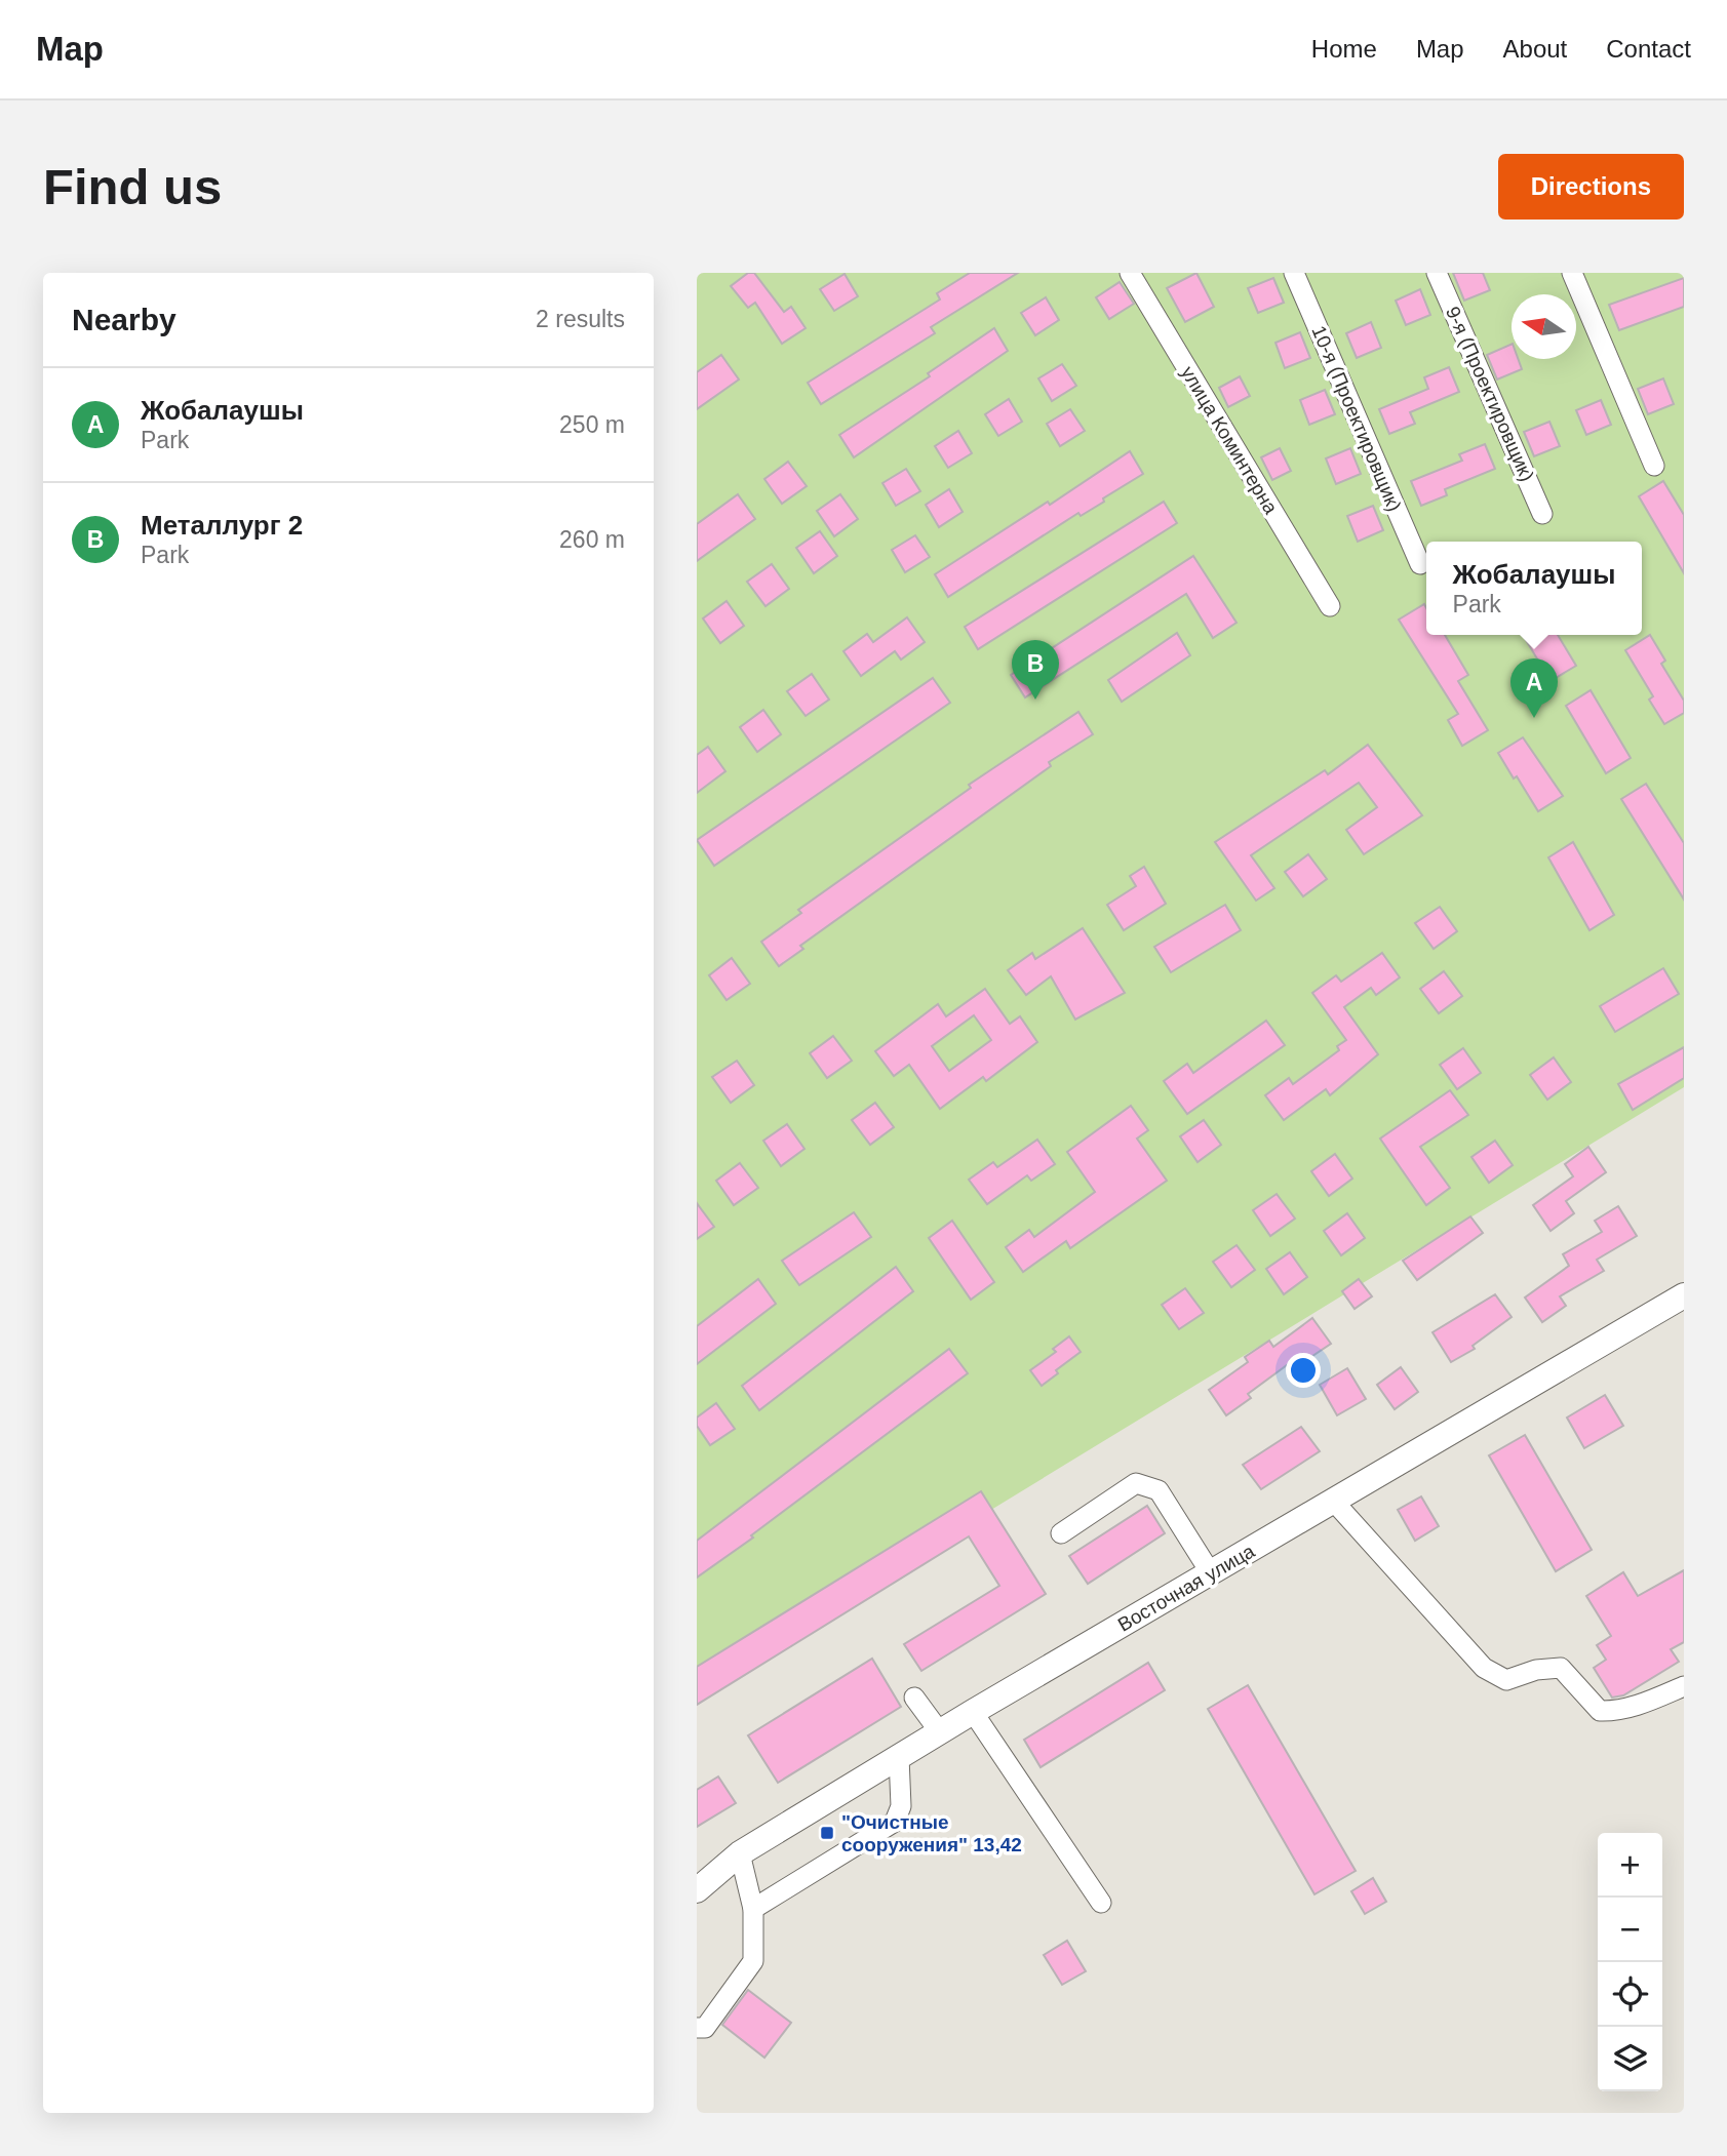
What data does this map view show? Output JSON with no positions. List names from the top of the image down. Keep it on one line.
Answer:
{"streets":{"main road":["Восточная улица"],"street":["9-я (Проектировщик)","10-я (Проектировщик)","улица Коминтерна"]},"places":{"transit":["\"Очистные сооружения\" 13,42"]},"north":"left","page":{"header":"Map","nav":["Home","Map","About","Contact"],"buttons":"Directions","title":"Find us","heading":["Nearby","2 results"],"list":[{"mark":"A","name":"Жобалаушы","note":"Park","value":"250 m"},{"mark":"B","name":"Металлург 2","note":"Park","value":"260 m"}],"popup":["Жобалаушы","Park"],"pins":["B","A"],"map_buttons":["+","−"]}}
